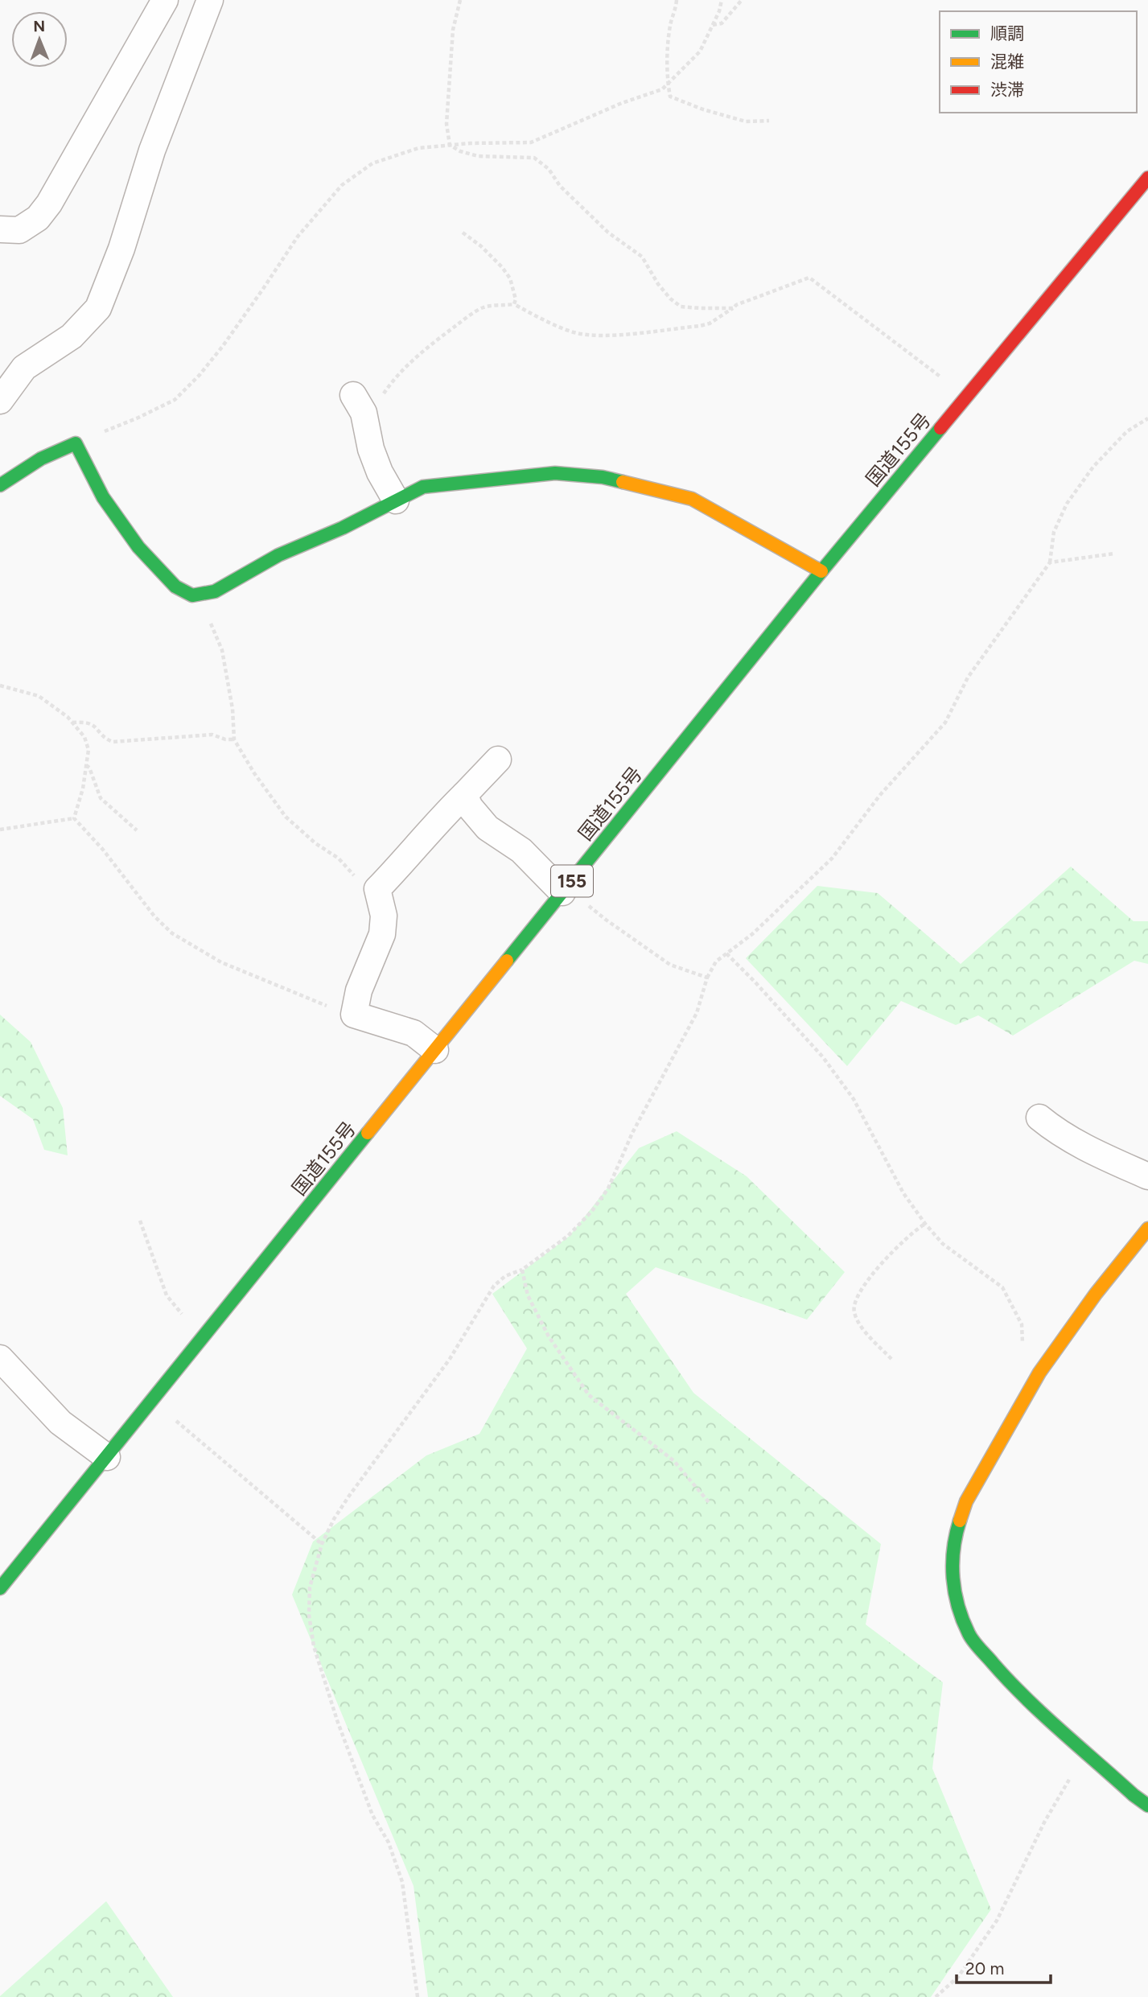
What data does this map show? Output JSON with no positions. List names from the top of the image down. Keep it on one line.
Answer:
{"streets":{"main road":["国道155号","155"]},"legend":["順調","混雑","渋滞"],"scale_bar":"20 m","north":"top"}
